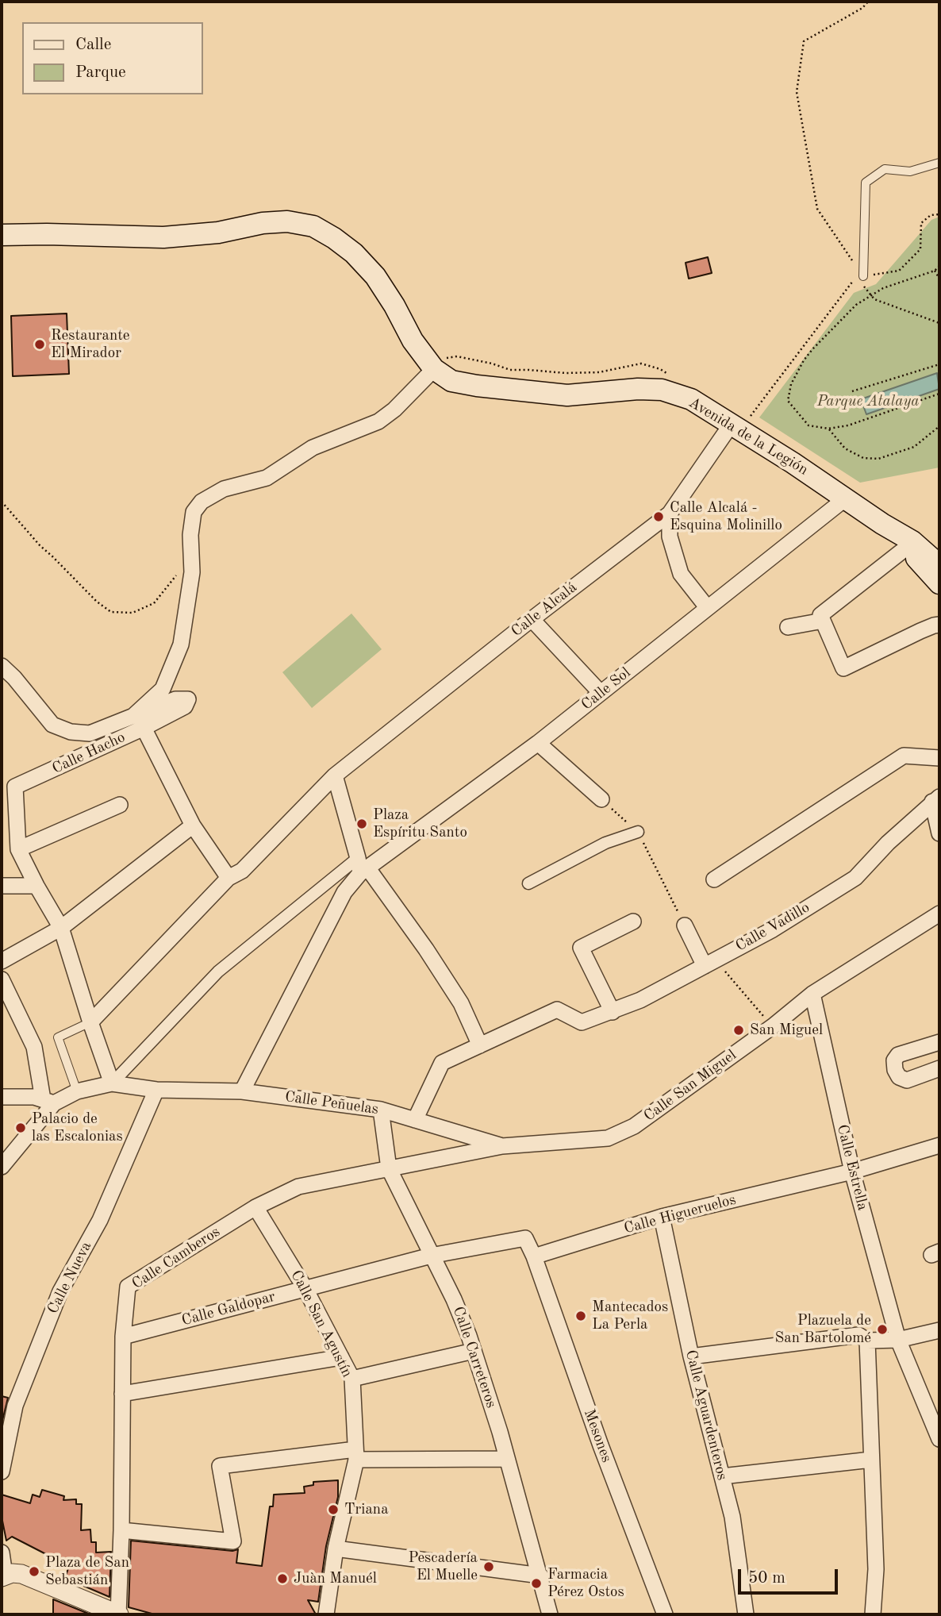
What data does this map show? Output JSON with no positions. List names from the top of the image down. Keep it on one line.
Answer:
{"streets":{"main road":["Avenida de la Legión"],"street":["Calle Alcalá","Calle Sol","Calle Hacho","Calle Vadillo","Calle San Miguel","Calle Peñuelas","Calle Estrella","Calle Higueruelos","Calle Camberos","Calle Nueva","Calle Galdopar","Calle San Agustín","Calle Carreteros","Calle Aguardenteros","Mesones"]},"crossings":[["Avenida de la Legión","Calle Alcalá"],["Avenida de la Legión","Calle Sol"],["Calle Alcalá","Calle Hacho"],["Calle Sol","Calle Peñuelas"],["Calle Hacho","Calle Peñuelas"],["Calle San Miguel","Calle Peñuelas"],["Calle San Miguel","Calle Estrella"],["Calle San Miguel","Calle Camberos"],["Calle Peñuelas","Calle Camberos"],["Calle Peñuelas","Calle Nueva"],["Calle Peñuelas","Calle Carreteros"],["Calle Estrella","Calle Higueruelos"],["Calle Higueruelos","Calle Aguardenteros"],["Calle Higueruelos","Mesones"],["Calle Camberos","Calle Galdopar"],["Calle Camberos","Calle San Agustín"],["Calle Camberos","Calle Carreteros"],["Calle Galdopar","Calle San Agustín"],["Calle Galdopar","Calle Carreteros"]],"parks":["Parque Atalaya"],"places":["Restaurante El Mirador","Calle Alcalá - Esquina Molinillo","Plaza Espíritu Santo","San Miguel","Palacio de las Escalonias","Mantecados La Perla","Plazuela de San Bartolomé","Triana","Pescadería El Muelle","Plaza de San Sebastián","Juàn Manuél","Farmacia Pérez Ostos"],"legend":["Calle","Parque"],"scale_bar":"50 m"}
